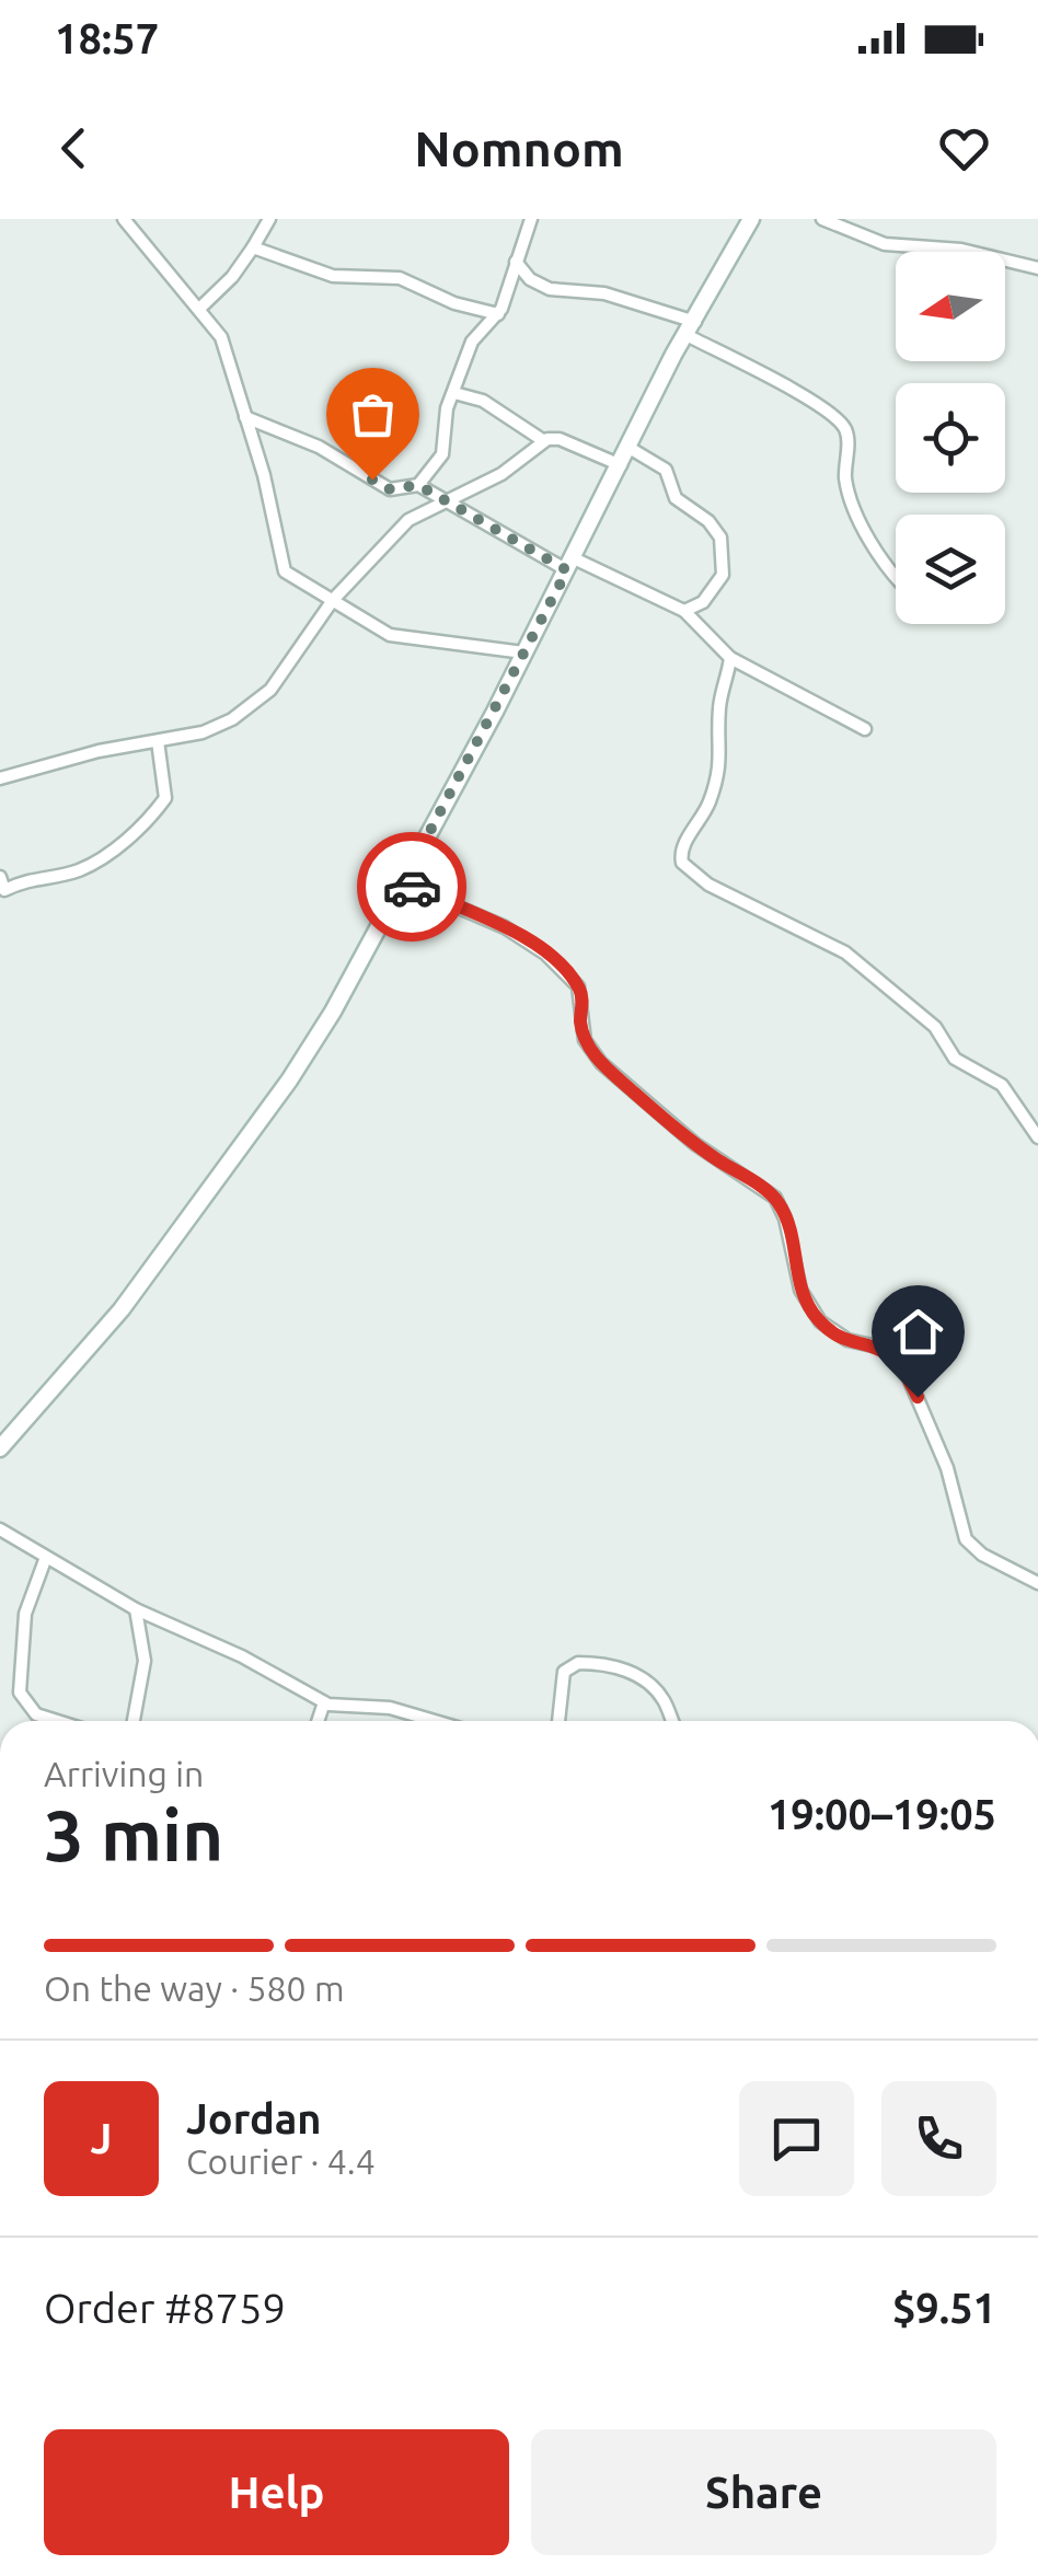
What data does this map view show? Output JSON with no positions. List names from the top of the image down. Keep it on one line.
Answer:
{"north":"left","page":{"status":"18:57","header":"Nomnom","heading":["3 min","Arriving in","19:00–19:05"],"panel":["Jordan","Courier · 4.4","Order #8759","$9.51"],"bar":"On the way · 580 m","round":"J","buttons":["Help","Share"]}}
